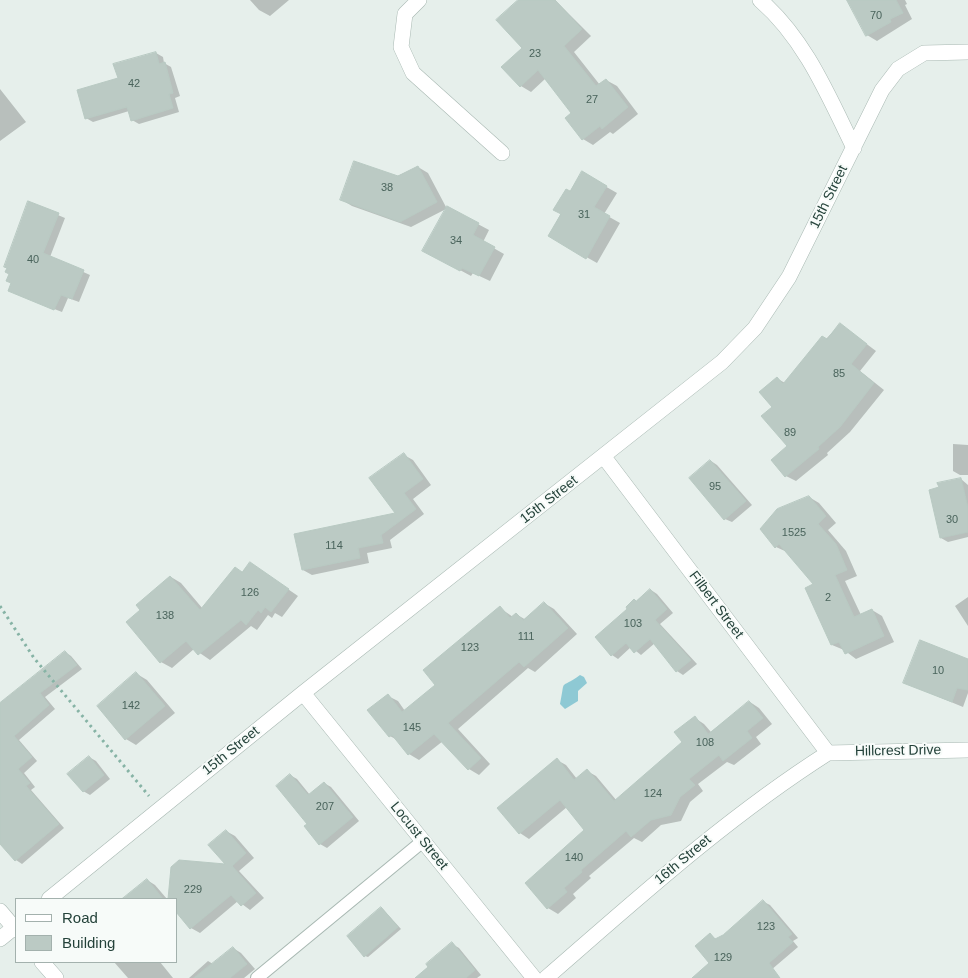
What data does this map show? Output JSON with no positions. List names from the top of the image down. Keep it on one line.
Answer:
{"streets":{"street":["15th Street","Filbert Street","Hillcrest Drive","Locust Street","16th Street"]},"crossings":[["15th Street","Filbert Street"],["15th Street","Locust Street"],["Filbert Street","Hillcrest Drive"],["Filbert Street","16th Street"],["Hillcrest Drive","16th Street"]],"house_numbers":["70","23","42","27","38","31","34","40","85","89","95","30","1525","114","126","2","138","103","111","123","10","142","145","108","124","207","140","229","123","129"],"legend":["Road","Building"]}
